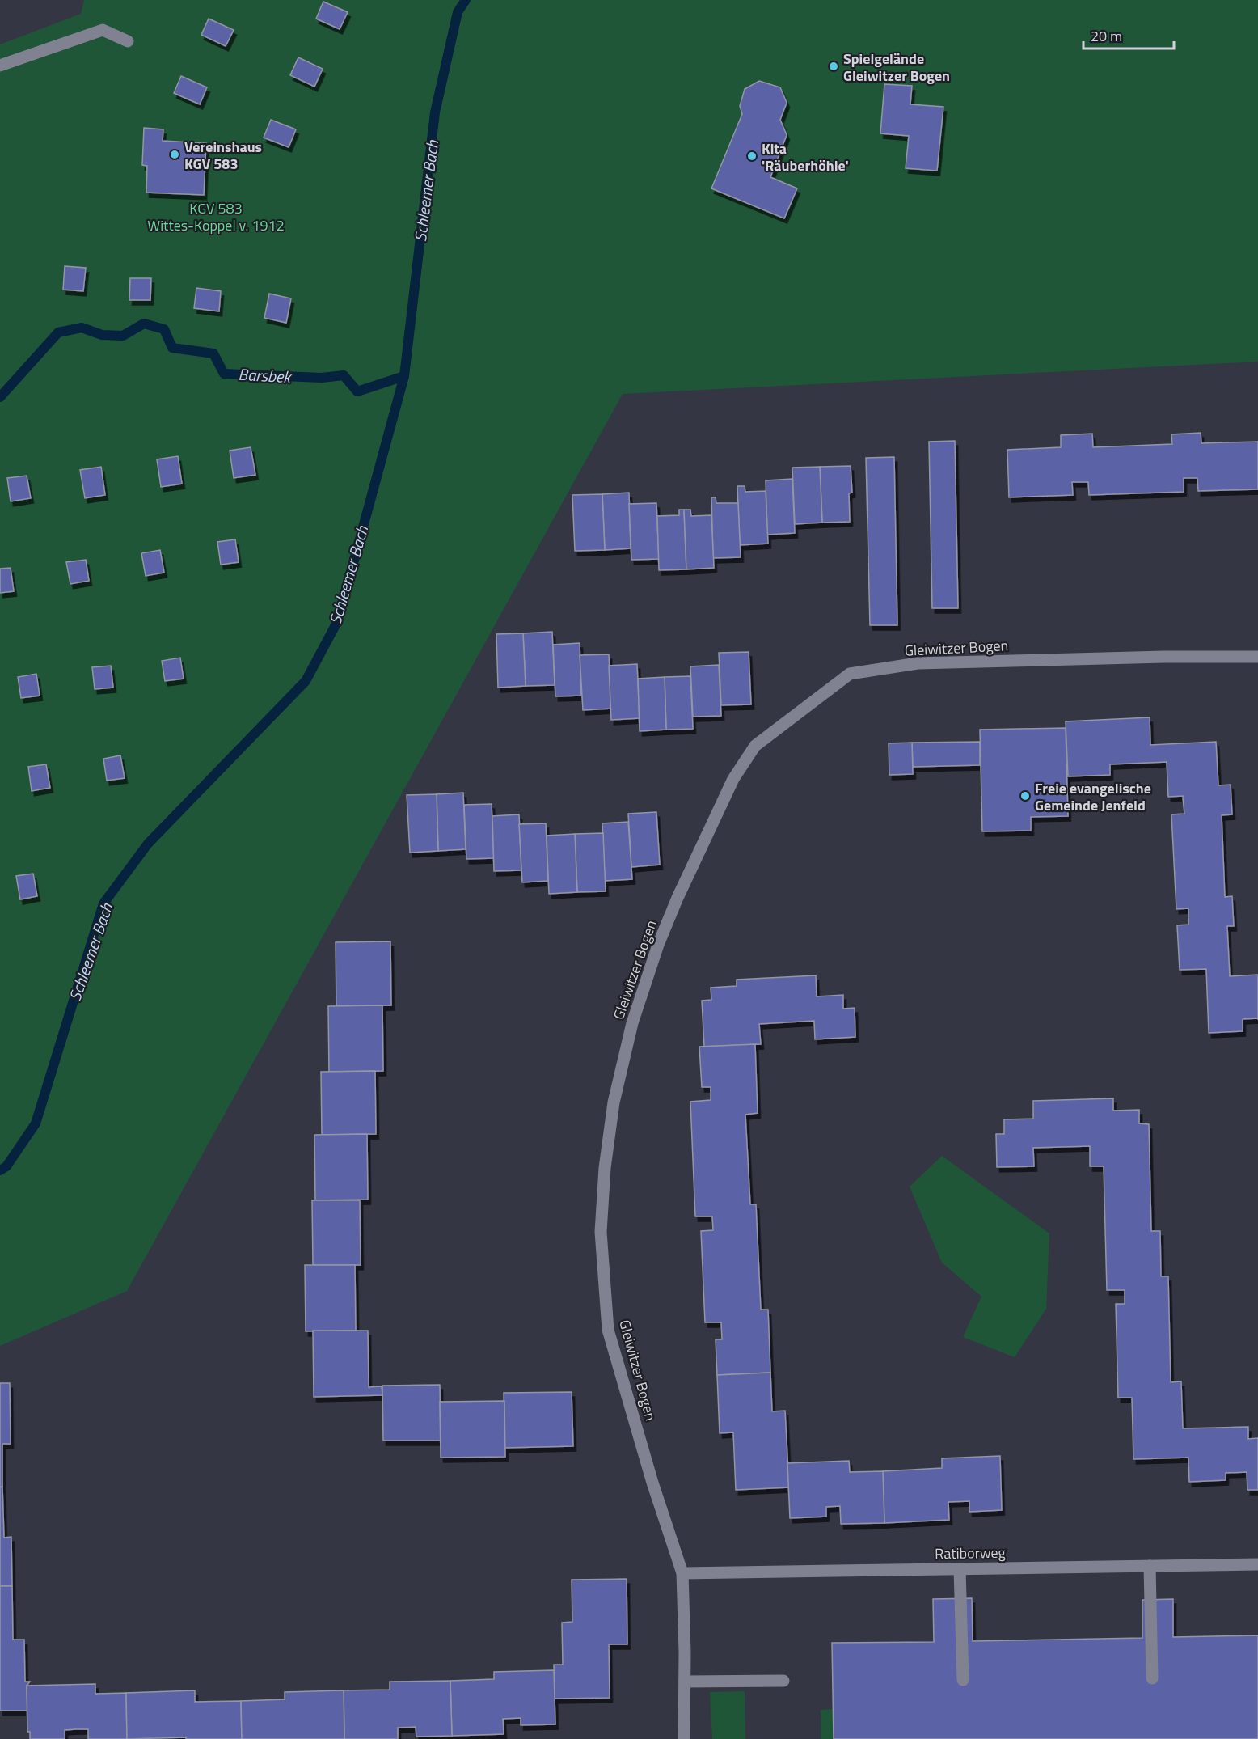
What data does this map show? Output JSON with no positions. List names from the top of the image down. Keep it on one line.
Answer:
{"streets":{"street":["Gleiwitzer Bogen","Ratiborweg"]},"crossings":[["Gleiwitzer Bogen","Ratiborweg"]],"water":["Schleemer Bach","Barsbek"],"parks":["KGV 583 Wittes-Koppel v. 1912"],"places":["Spielgelände Gleiwitzer Bogen","Vereinshaus KGV 583","Kita 'Räuberhöhle'","Freie evangelische Gemeinde Jenfeld"],"scale_bar":"20 m"}
